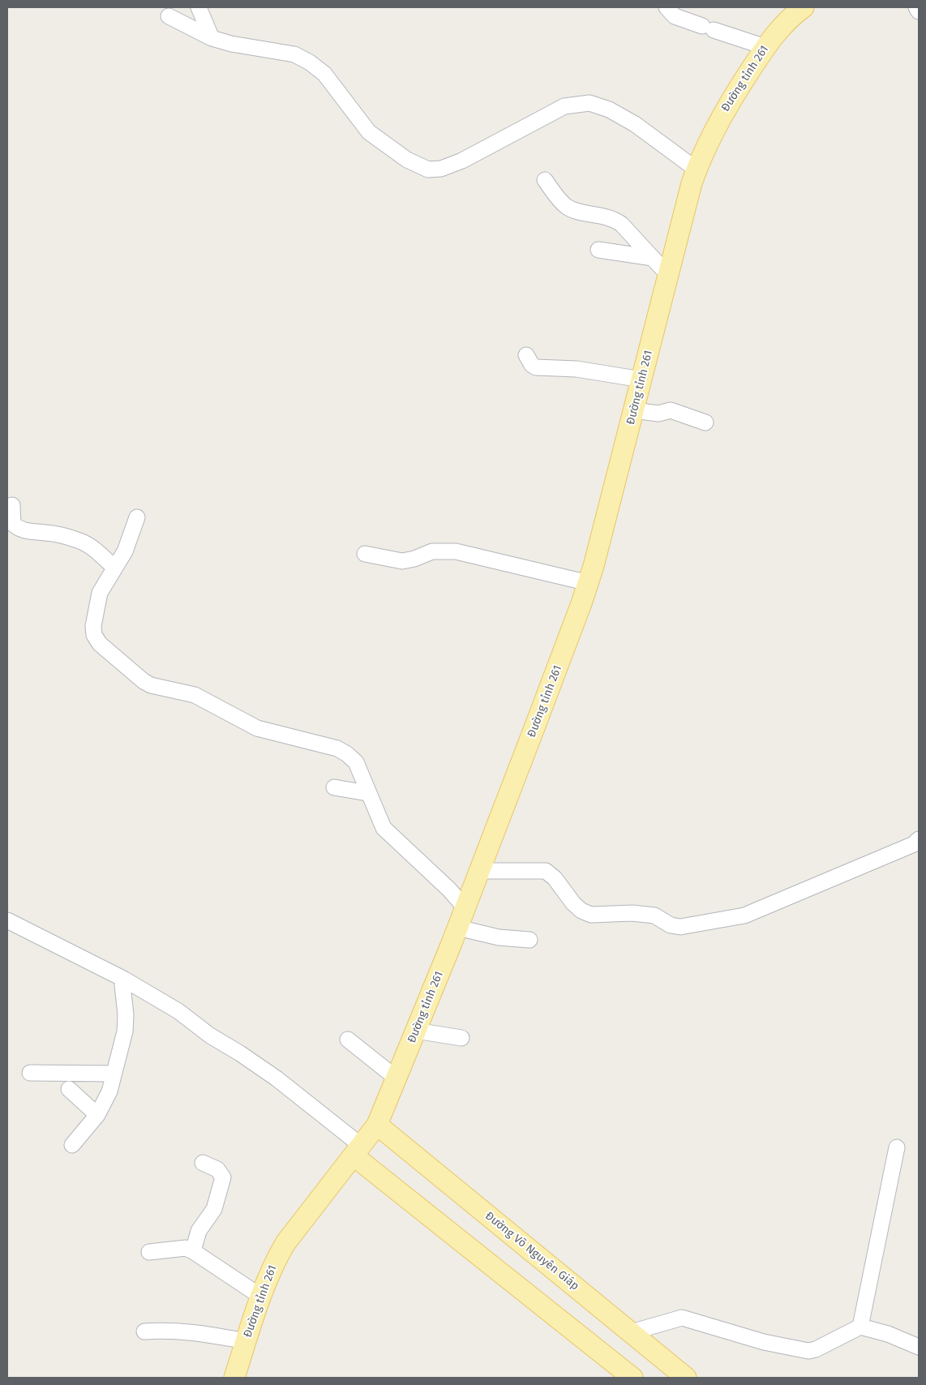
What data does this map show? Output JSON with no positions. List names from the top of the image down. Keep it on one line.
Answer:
{"streets":{"main road":["Đường tỉnh 261","Đường Võ Nguyên Giáp"]},"crossings":[["Đường tỉnh 261","Đường Võ Nguyên Giáp"]]}
